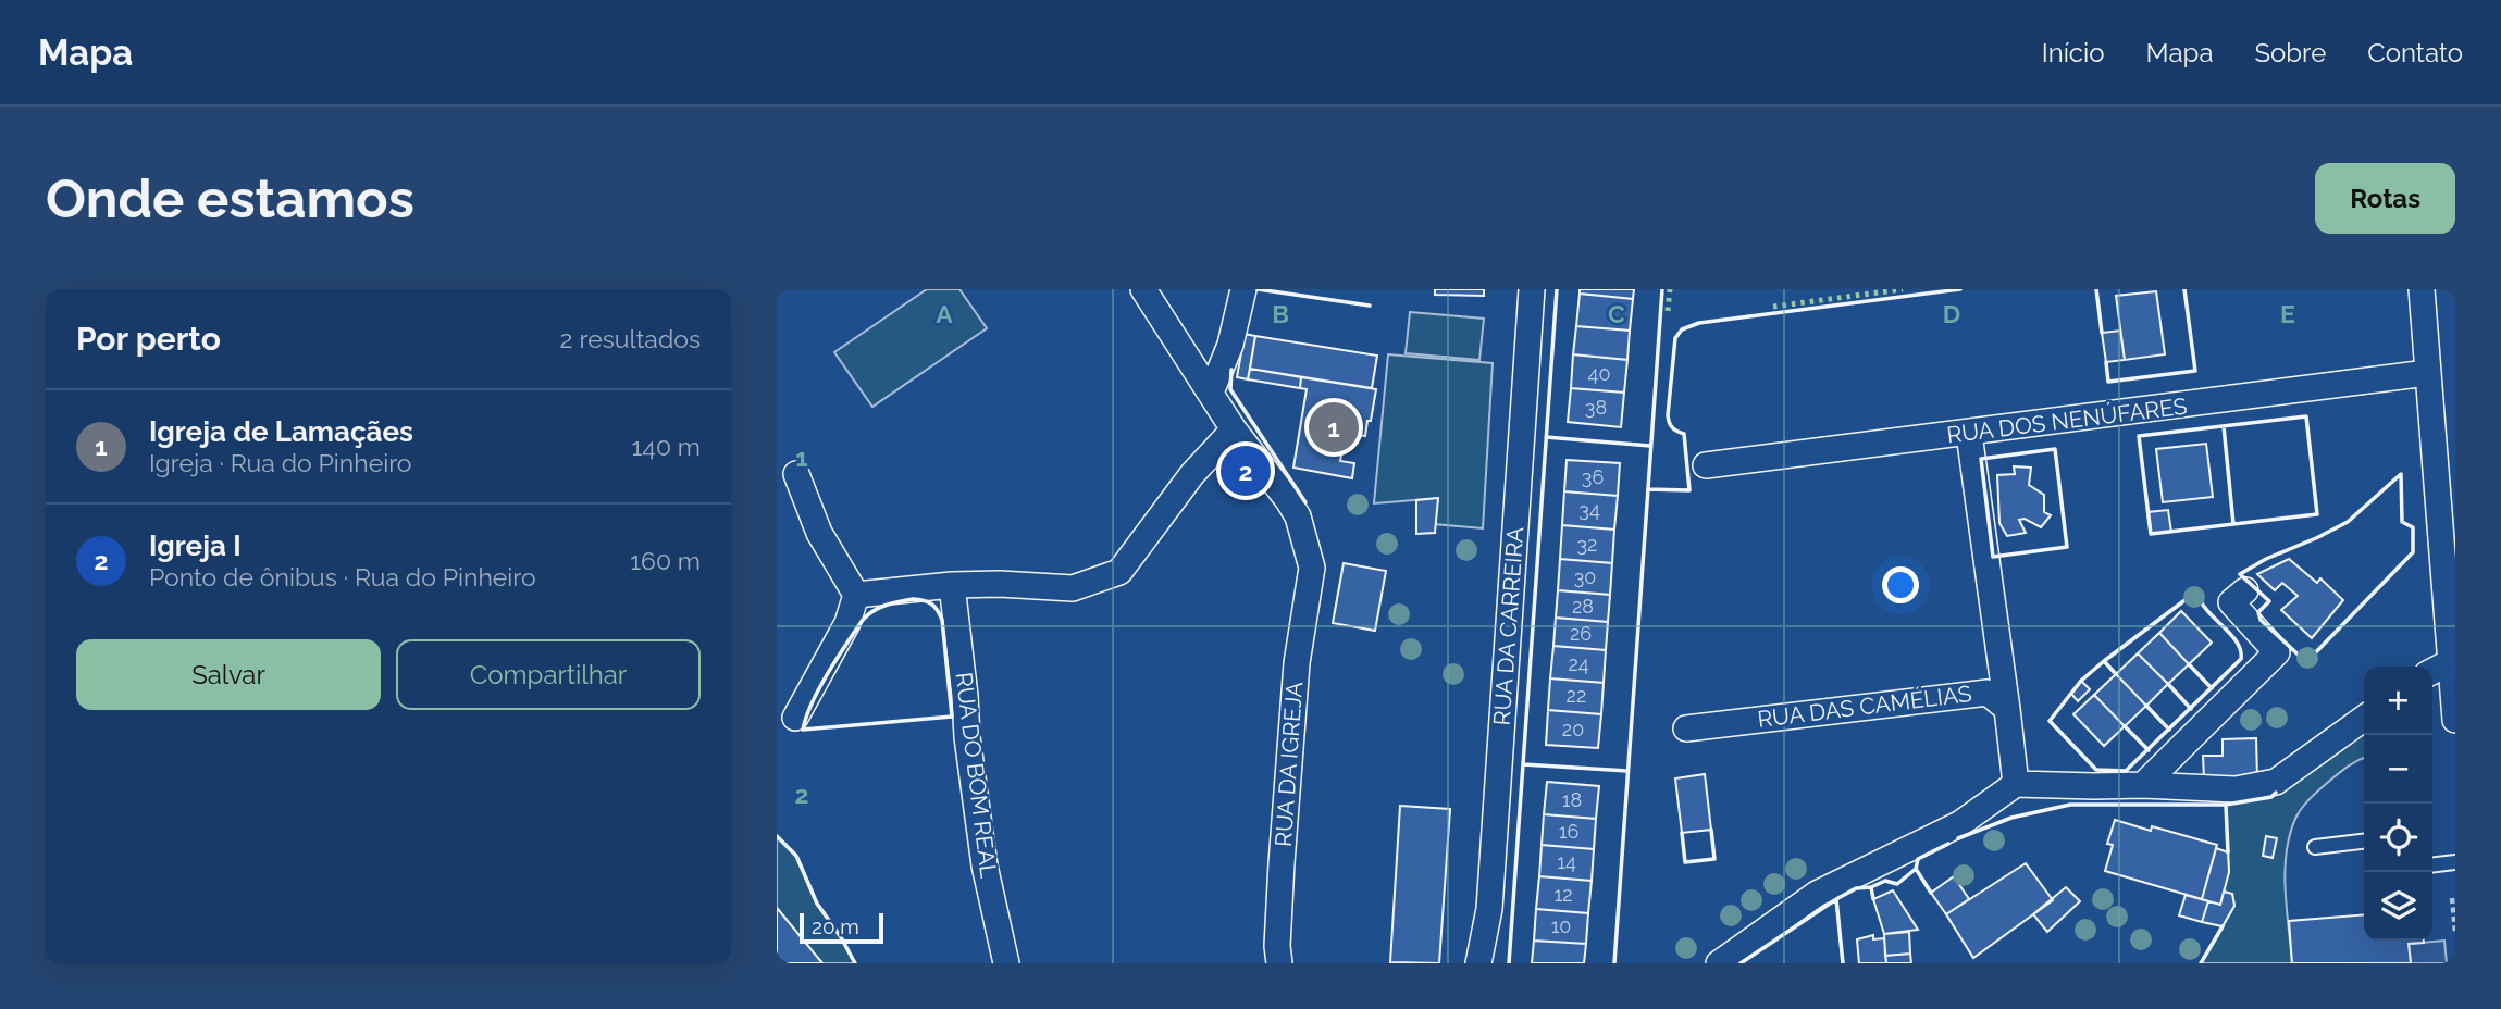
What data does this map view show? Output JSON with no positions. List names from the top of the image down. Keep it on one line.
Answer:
{"streets":{"street":["RUA DOS NENÚFARES","RUA DA CARREIRA","RUA DAS CAMÉLIAS","RUA DA IGREJA","RUA DO BOM REAL"]},"house_numbers":["40","38","36","34","32","30","28","26","24","22","20","18","16","14","12","10"],"scale_bar":"20 m","page":{"header":"Mapa","nav":["Início","Mapa","Sobre","Contato"],"buttons":["Rotas",["Salvar","Compartilhar"]],"title":"Onde estamos","heading":["Por perto","2 resultados"],"list":[{"mark":"1","name":"Igreja de Lamaçães","note":"Igreja · Rua do Pinheiro","value":"140 m"},{"mark":"2","name":"Igreja I","note":"Ponto de ônibus · Rua do Pinheiro","value":"160 m"}],"pins":["1","2"],"map_buttons":["+","−"],"scale":"20 m"},"grid":{"columns":["A","B","C","D","E"],"rows":["1","2"]}}
